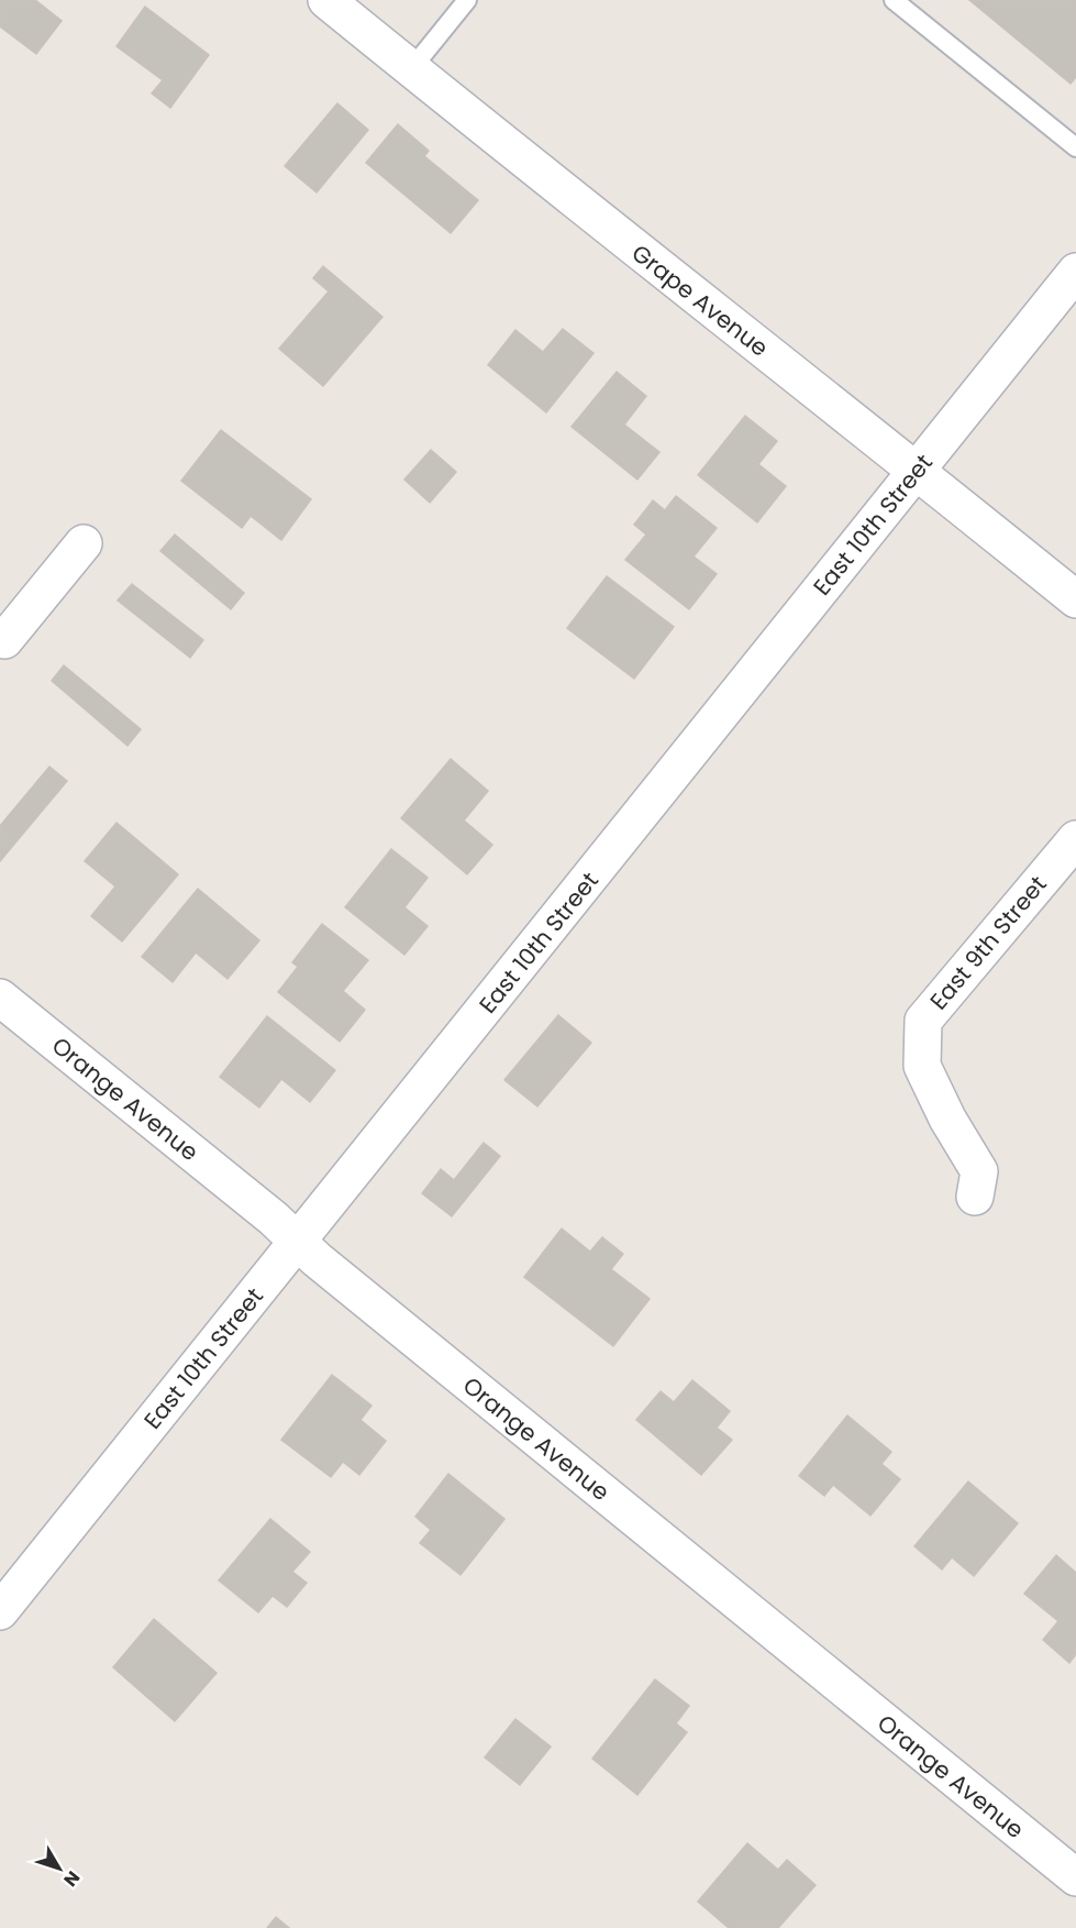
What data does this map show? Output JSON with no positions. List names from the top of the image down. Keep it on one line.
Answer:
{"streets":{"street":["Grape Avenue","East 10th Street","East 9th Street","Orange Avenue"]},"crossings":[["Grape Avenue","East 10th Street"],["East 10th Street","Orange Avenue"]],"north":"bottom right"}
